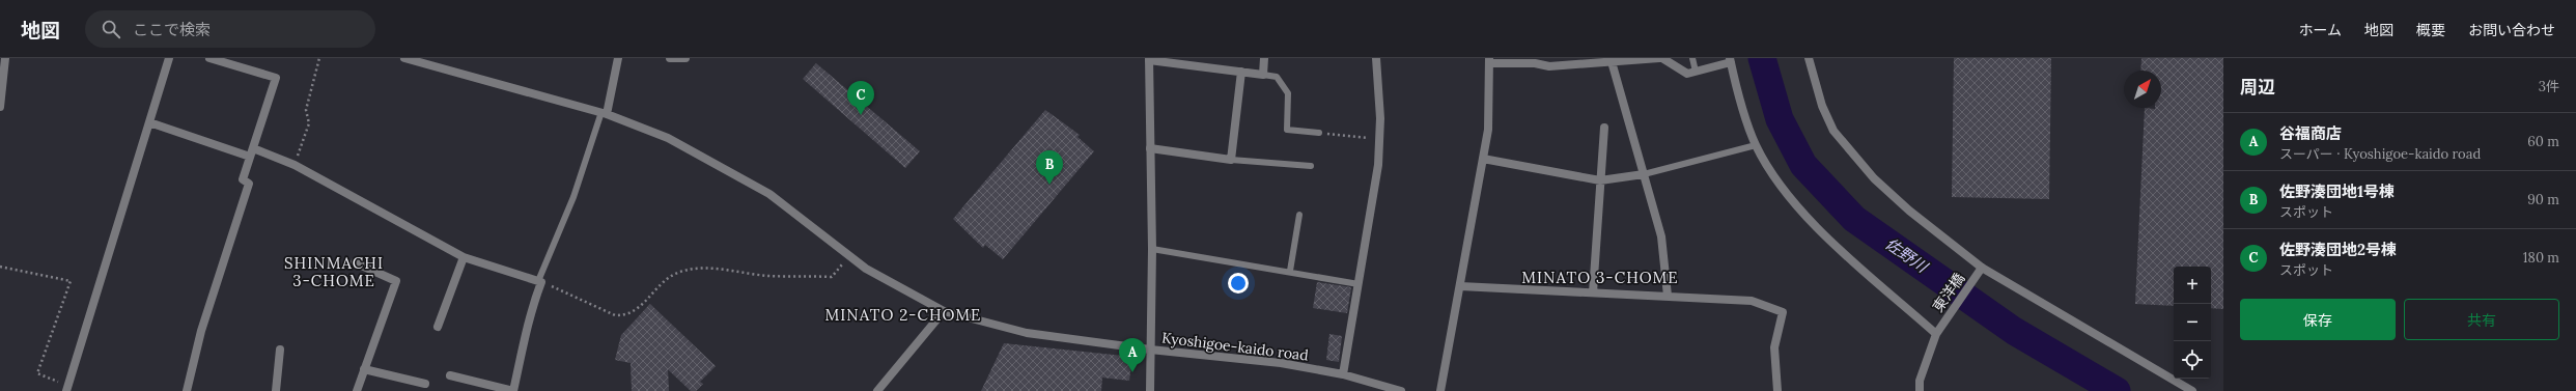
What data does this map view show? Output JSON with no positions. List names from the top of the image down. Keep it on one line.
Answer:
{"streets":{"street":["東洋橋","Kyoshigoe-kaido road"]},"districts":["SHINMACHI 3-CHOME","MINATO 3-CHOME","MINATO 2-CHOME"],"water":["佐野川"],"north":"top right","page":{"header":"地図","search":"ここで検索","nav":["ホーム","地図","概要","お問い合わせ"],"heading":["周辺","3件"],"pins":["C","B","A"],"list":[{"mark":"A","name":"谷福商店","note":"スーパー · Kyoshigoe-kaido road","value":"60 m"},{"mark":"B","name":"佐野湊団地1号棟","note":"スポット","value":"90 m"},{"mark":"C","name":"佐野湊団地2号棟","note":"スポット","value":"180 m"}],"map_buttons":["+","−"],"buttons":["保存","共有"]}}
